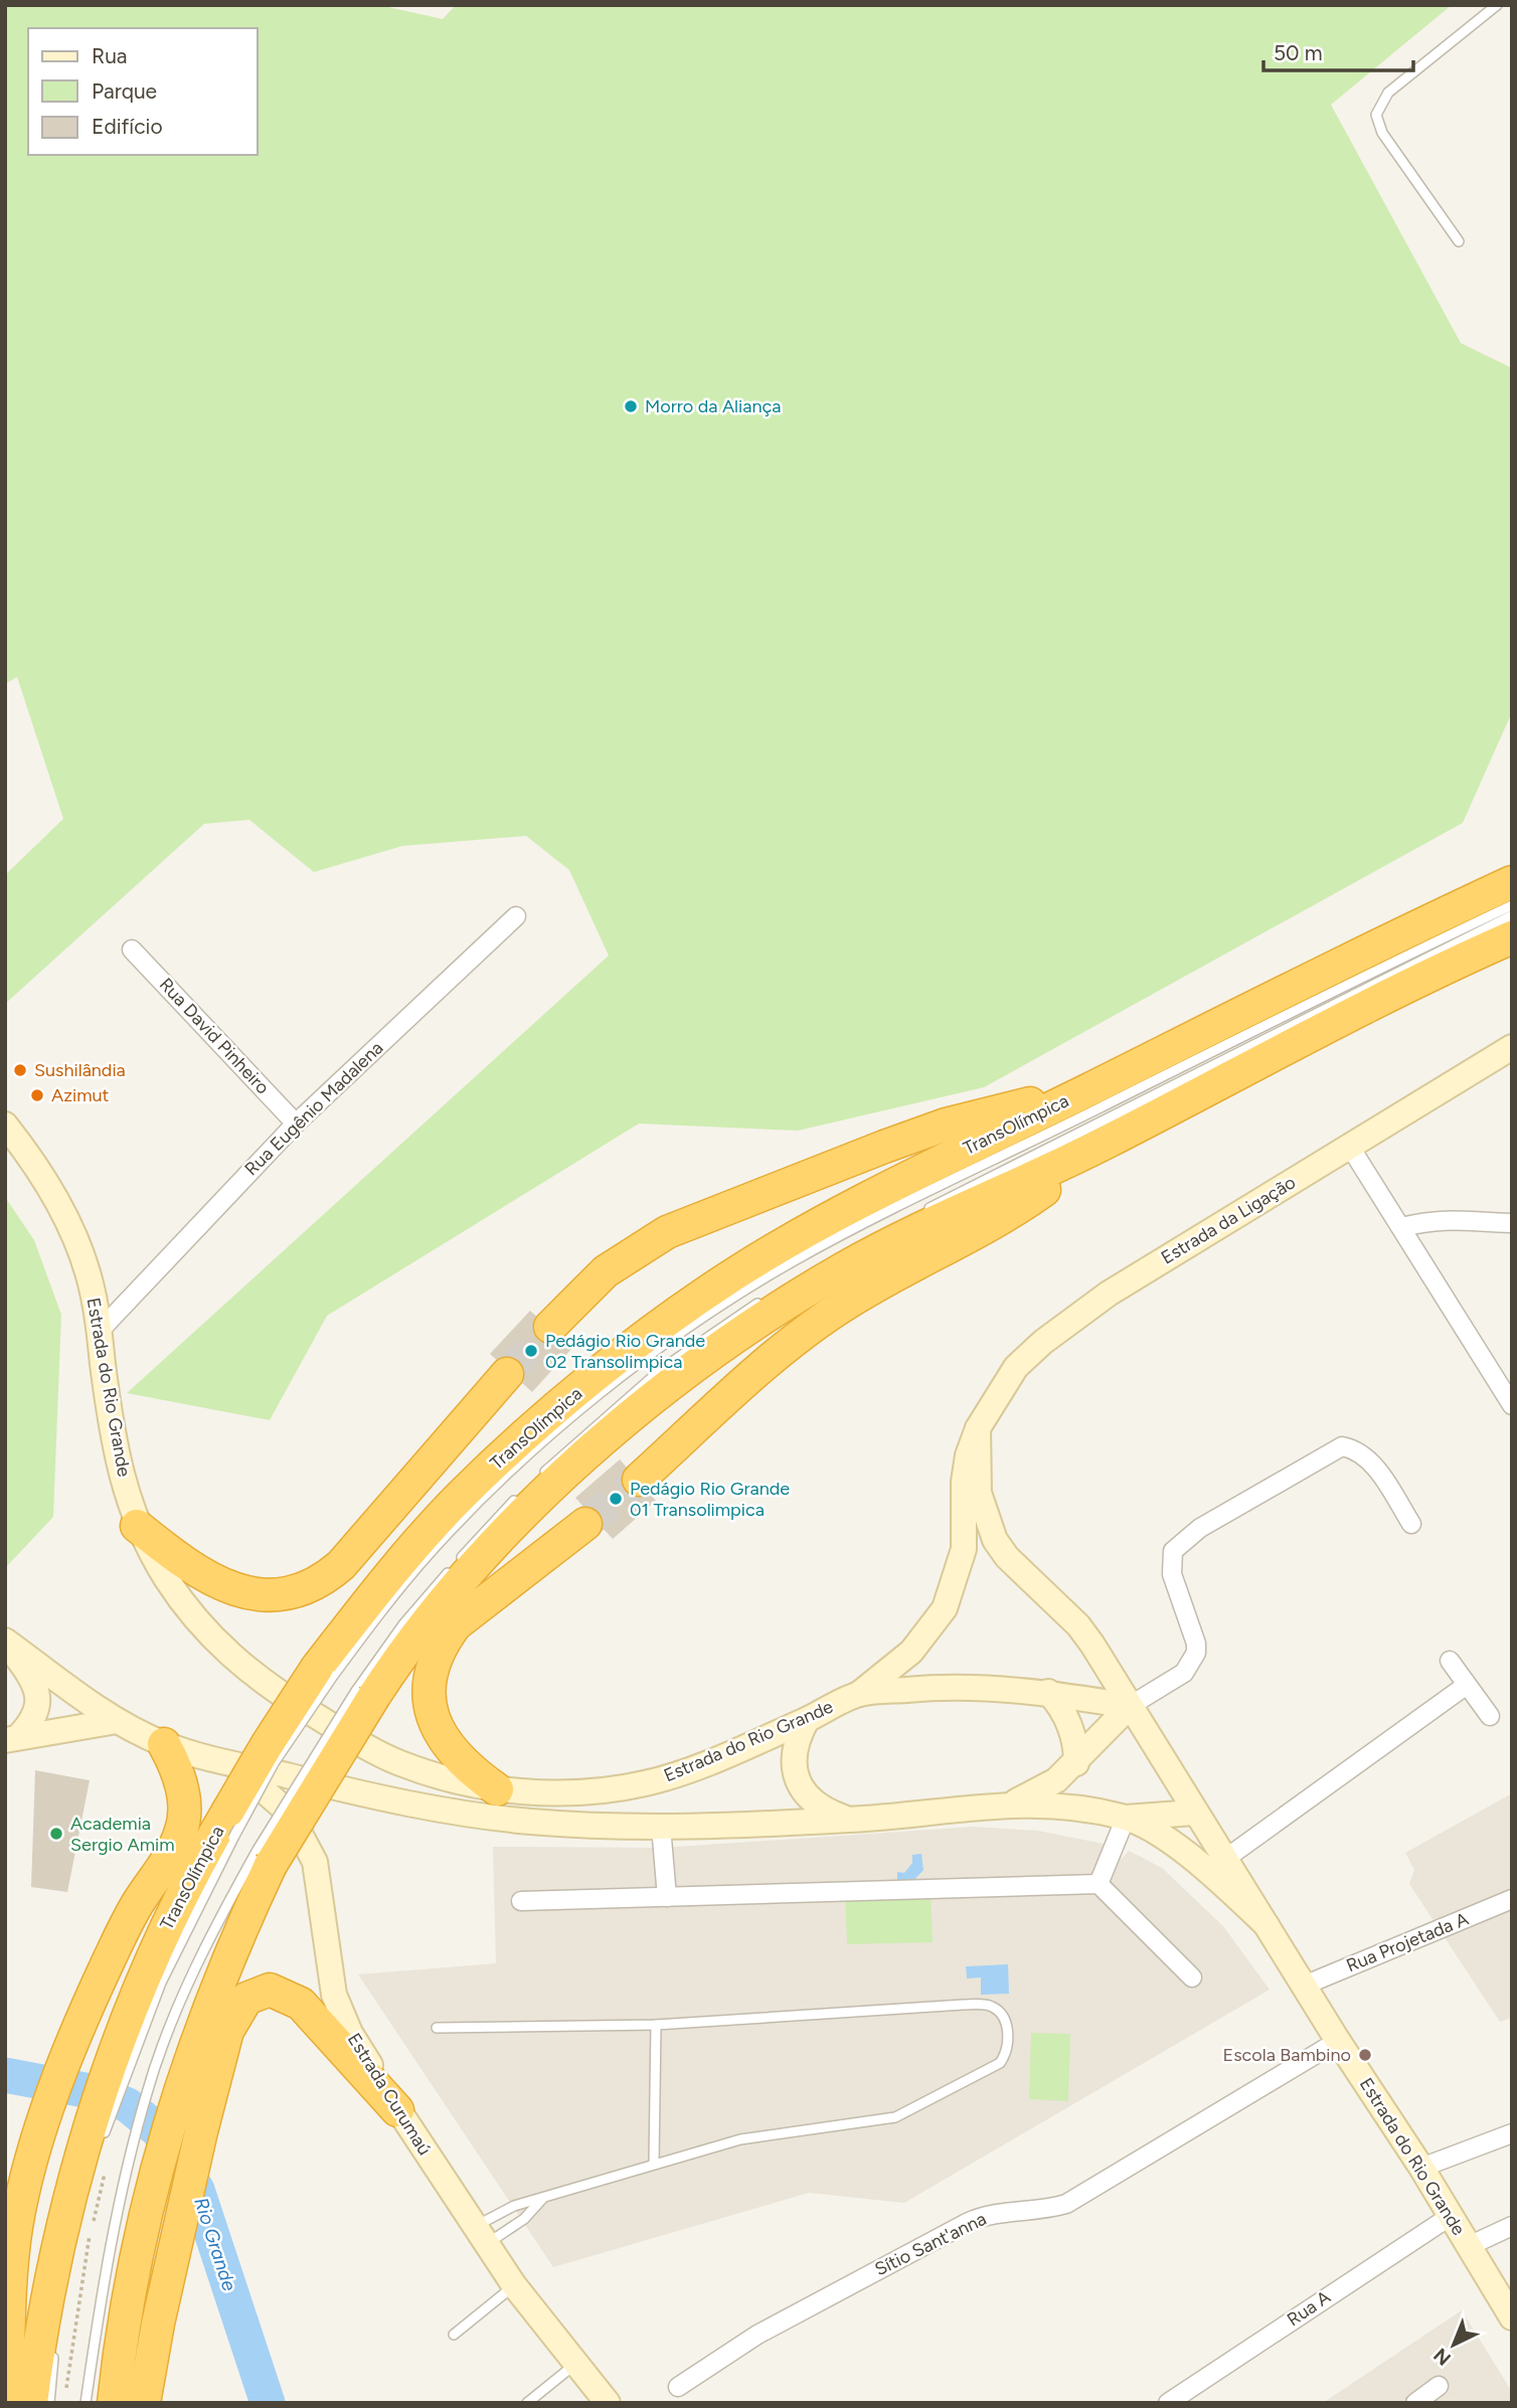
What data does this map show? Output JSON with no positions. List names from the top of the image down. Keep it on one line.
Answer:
{"streets":{"highway":["TransOlímpica"],"street":["Rua David Pinheiro","Rua Eugênio Madalena","Estrada da Ligação","Estrada do Rio Grande","Rua Projetada A","Estrada Curumaú","Sítio Sant'anna","Rua A"]},"crossings":[["Rua David Pinheiro","Rua Eugênio Madalena"],["Rua Eugênio Madalena","Estrada do Rio Grande"],["Estrada da Ligação","Estrada do Rio Grande"],["Estrada do Rio Grande","Rua Projetada A"],["Estrada do Rio Grande","Estrada Curumaú"],["Estrada do Rio Grande","Sítio Sant'anna"],["Estrada do Rio Grande","Rua A"]],"water":["Rio Grande"],"places":["Morro da Aliança","Sushilândia","Azimut","Pedágio Rio Grande 02 Transolimpica","Pedágio Rio Grande 01 Transolimpica","Academia Sergio Amim","Escola Bambino"],"legend":["Rua","Parque","Edifício"],"scale_bar":"50 m","north":"bottom left"}
